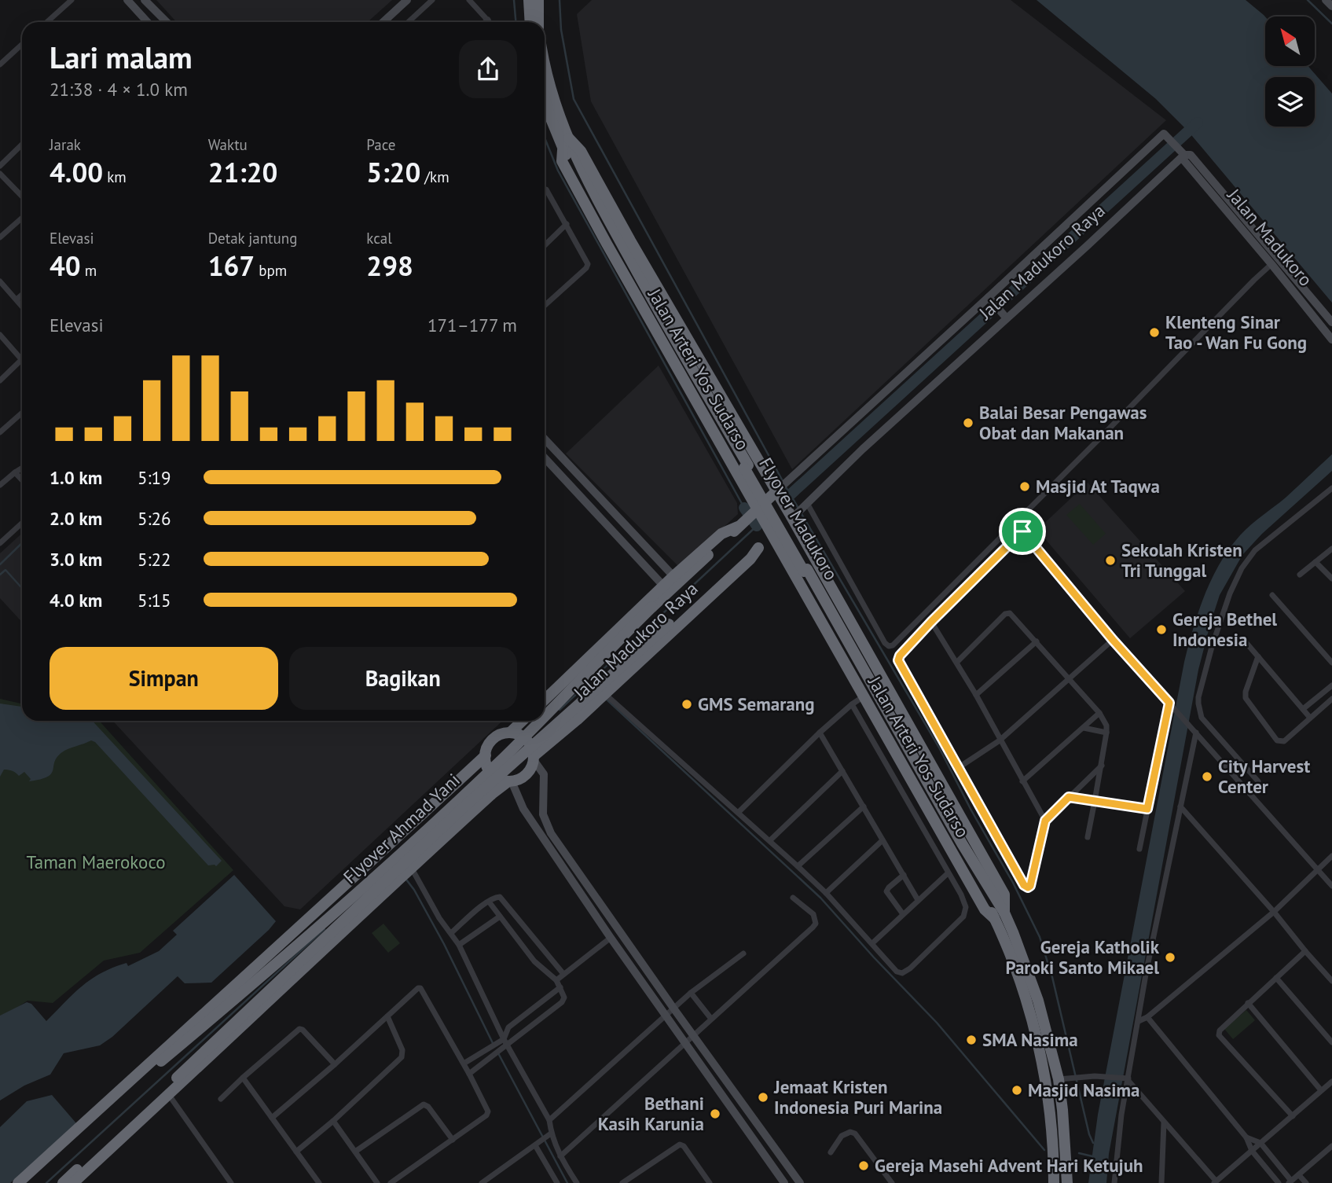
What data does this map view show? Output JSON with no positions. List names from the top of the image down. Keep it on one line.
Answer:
{"streets":{"highway":["Jalan Madukoro Raya","Jalan Arteri Yos Sudarso","Flyover Madukoro","Flyover Ahmad Yani"],"street":["Jalan Madukoro"]},"crossings":[["Jalan Madukoro Raya","Jalan Arteri Yos Sudarso"],["Jalan Madukoro Raya","Flyover Ahmad Yani"],["Jalan Arteri Yos Sudarso","Flyover Madukoro"]],"parks":["Taman Maerokoco"],"places":["Klenteng Sinar Tao - Wan Fu Gong","Balai Besar Pengawas Obat dan Makanan","Masjid At Taqwa","Sekolah Kristen Tri Tunggal","Gereja Bethel Indonesia","GMS Semarang","City Harvest Center","Gereja Katholik Paroki Santo Mikael","SMA Nasima","Masjid Nasima","Jemaat Kristen Indonesia Puri Marina","Bethani Kasih Karunia","Gereja Masehi Advent Hari Ketujuh"],"north":"top left","page":{"heading":["Lari malam","21:38 · 4 × 1.0 km"],"stats":[["Jarak","4.00 km"],["Waktu","21:20"],["Pace","5:20 /km"],["Elevasi","40 m"],["Detak jantung","167 bpm"],["kcal","298"]],"chart":["Elevasi","171–177 m"],"list":[{"name":"1.0 km","note":"5:19"},{"name":"2.0 km","note":"5:26"},{"name":"3.0 km","note":"5:22"},{"name":"4.0 km","note":"5:15"}],"buttons":["Simpan","Bagikan"]}}
